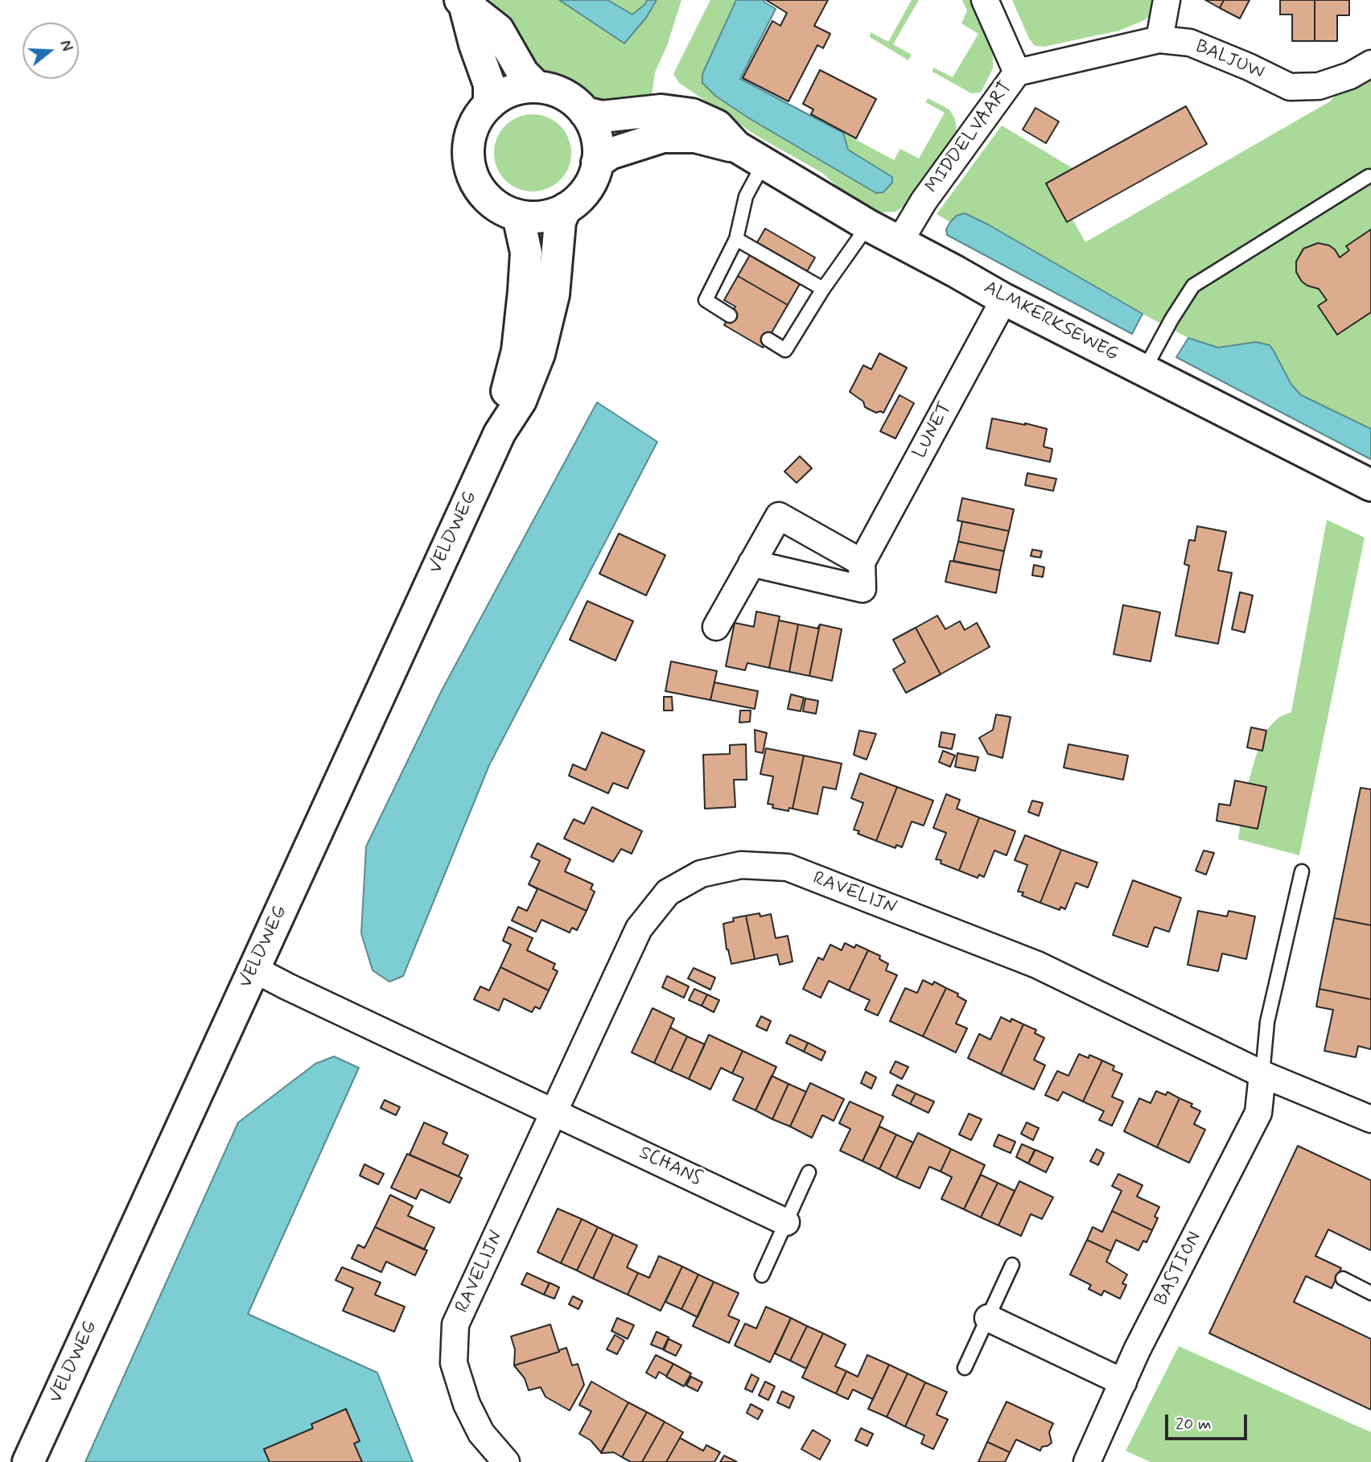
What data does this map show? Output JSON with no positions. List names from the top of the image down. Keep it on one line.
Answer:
{"streets":{"street":["BALJUW","MIDDELVAART","ALMKERKSEWEG","LUNET","VELDWEG","RAVELIJN","SCHANS","BASTION"]},"crossings":[["BALJUW","MIDDELVAART"],["MIDDELVAART","ALMKERKSEWEG"],["ALMKERKSEWEG","LUNET"],["ALMKERKSEWEG","VELDWEG"],["RAVELIJN","SCHANS"],["RAVELIJN","BASTION"]],"scale_bar":"20 m","north":"right"}
